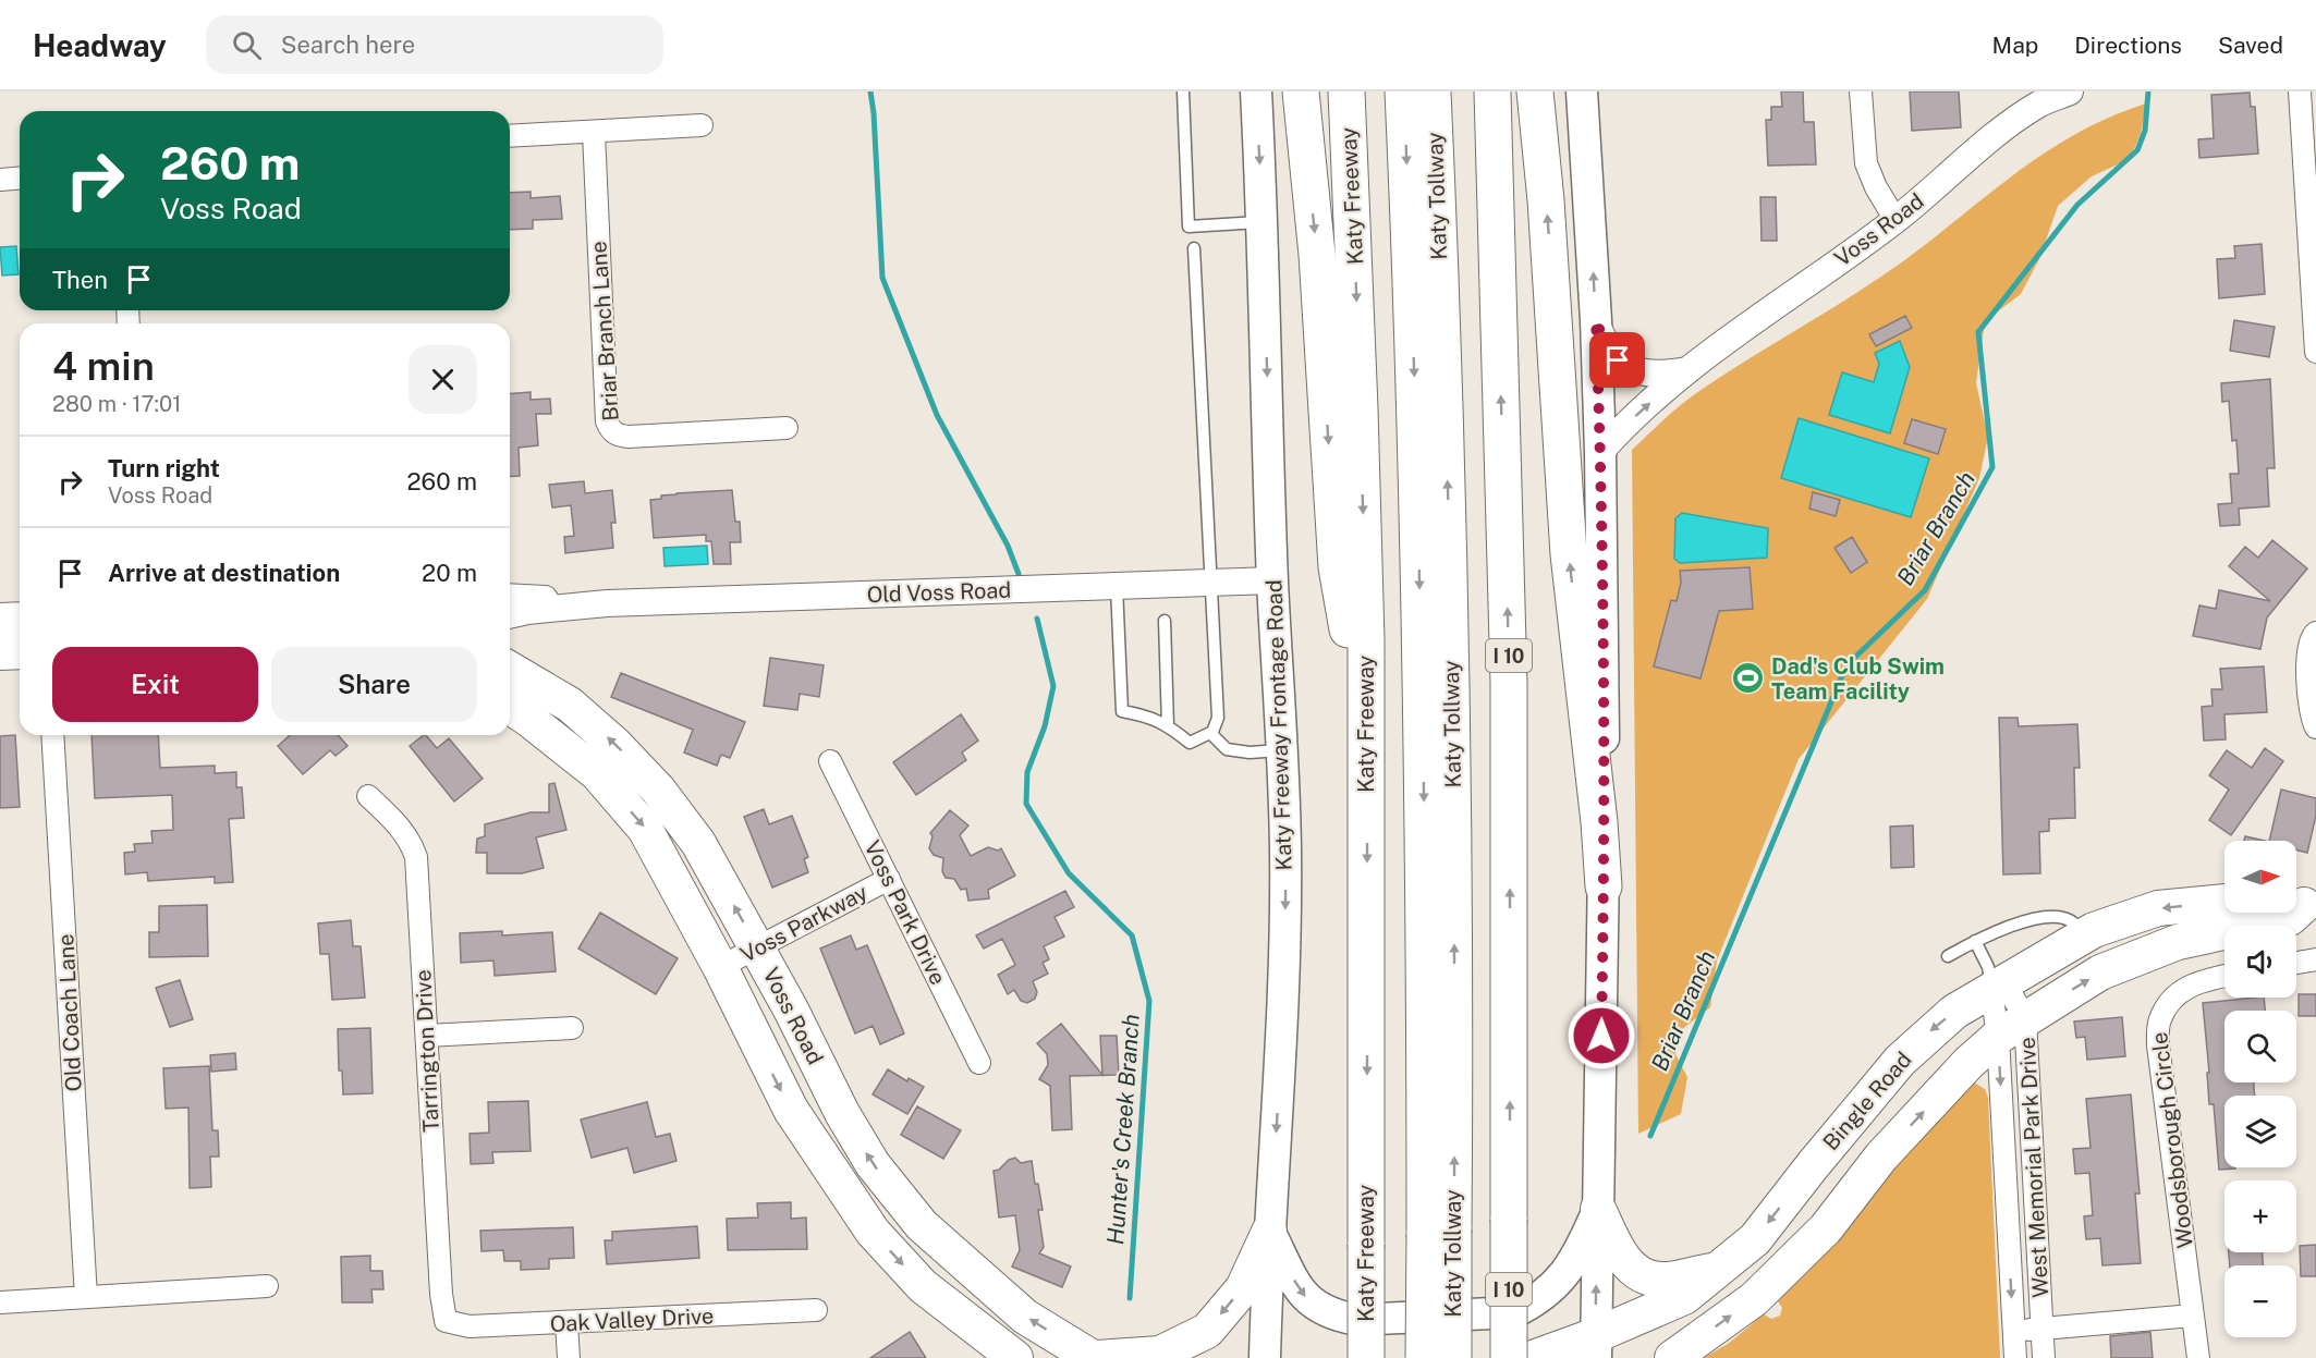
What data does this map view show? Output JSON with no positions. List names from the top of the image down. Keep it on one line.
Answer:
{"streets":{"highway":["Katy Freeway","Katy Tollway","I 10"],"main road":["Voss Road","Katy Freeway Frontage Road","Bingle Road"],"street":["Briar Branch Lane","Old Voss Road","Voss Park Drive","Voss Parkway","Old Coach Lane","Tarrington Drive","Woodsborough Circle","West Memorial Park Drive","Oak Valley Drive"]},"crossings":[["Voss Road","Voss Parkway"],["Old Voss Road","Katy Freeway Frontage Road"],["Voss Park Drive","Voss Parkway"],["Tarrington Drive","Oak Valley Drive"],["Bingle Road","West Memorial Park Drive"]],"one_way":["Katy Freeway Frontage Road"],"water":["Briar Branch","Hunter's Creek Branch"],"places":{"sports":["Dad's Club Swim Team Facility"]},"north":"right","page":{"header":"Headway","search":"Search here","nav":["Map","Directions","Saved"],"turn":["260 m","Voss Road"],"then":"Then","heading":["4 min","280 m · 17:01"],"list":[{"name":"Turn right","note":"Voss Road","value":"260 m"},{"name":"Arrive at destination","value":"20 m"}],"buttons":["Exit","Share"],"map_buttons":["+","−"]}}
